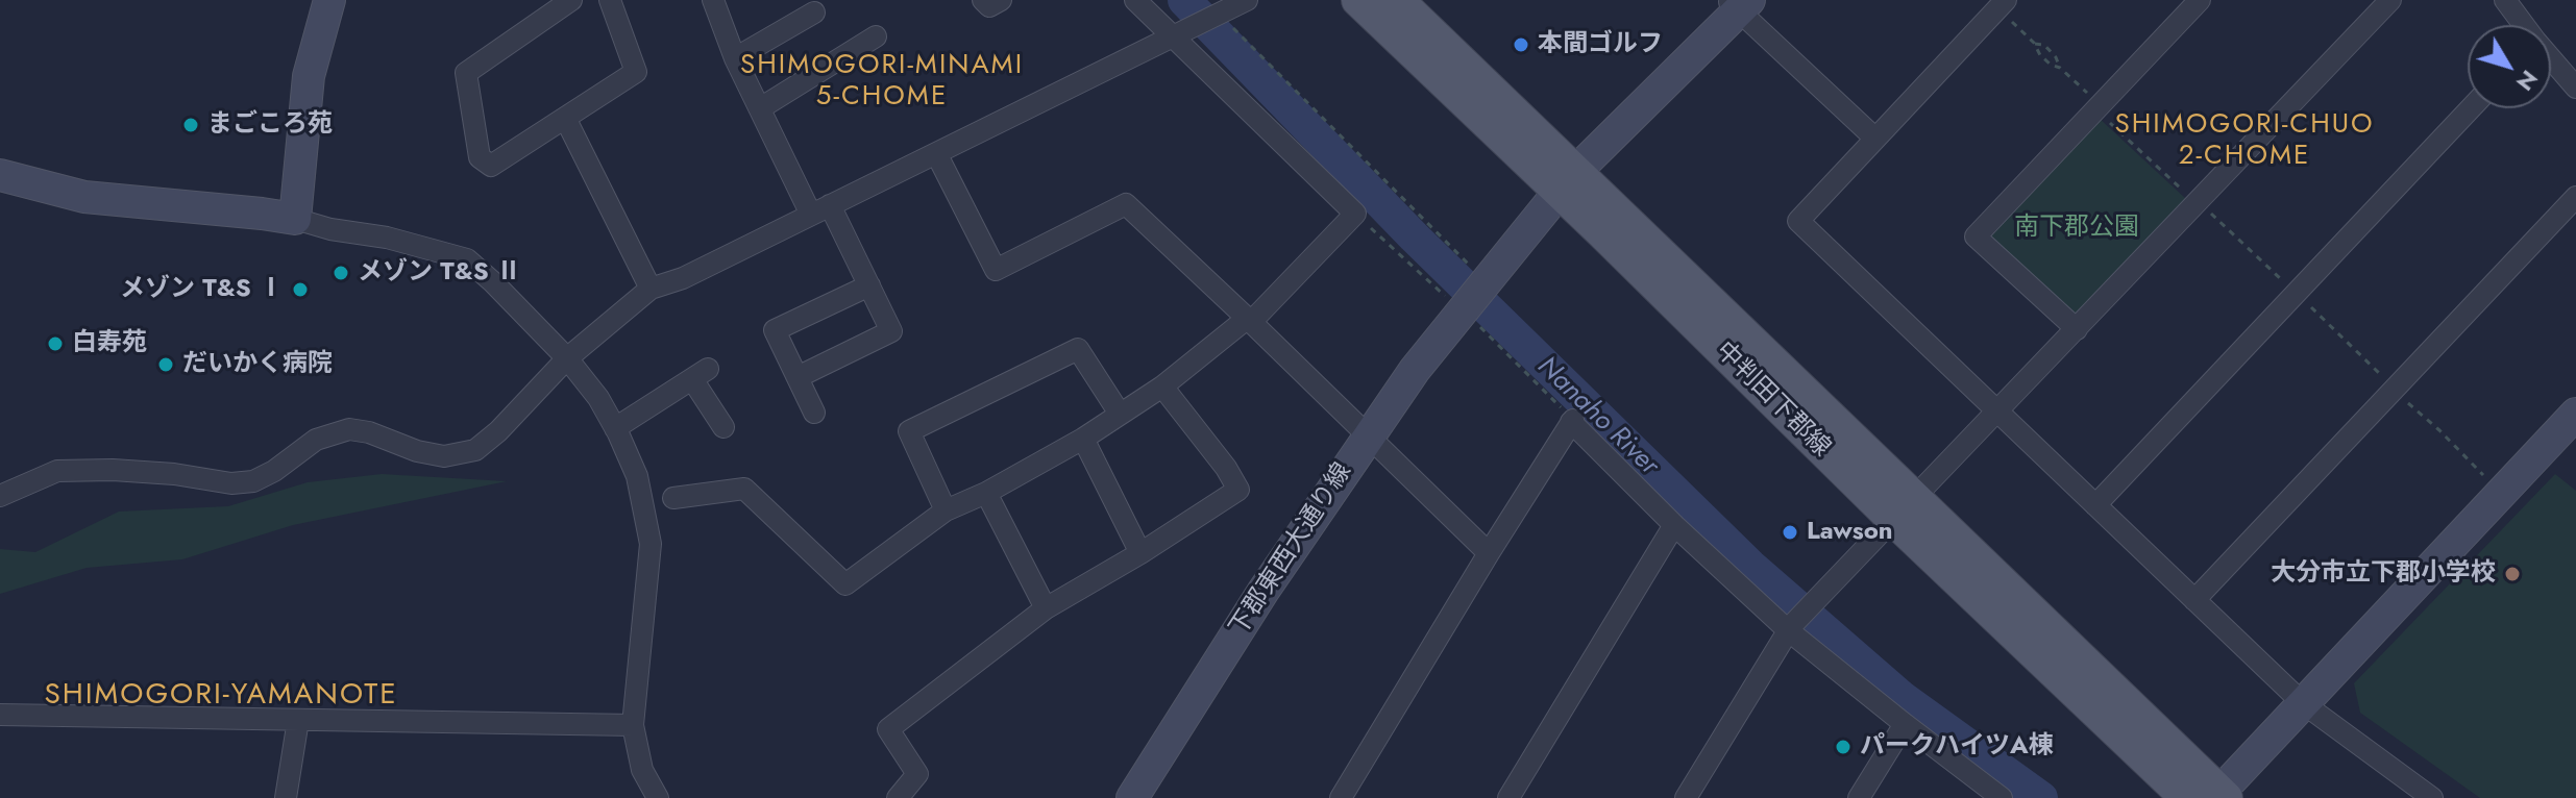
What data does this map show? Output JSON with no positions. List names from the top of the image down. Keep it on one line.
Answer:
{"streets":{"main road":["中判田下郡線"],"street":["下郡東西大通り線"]},"districts":["SHIMOGORI-MINAMI 5-CHOME","SHIMOGORI-CHUO 2-CHOME","SHIMOGORI-YAMANOTE"],"water":["Nanaho River"],"parks":["南下郡公園"],"places":["本間ゴルフ","まごころ苑","メゾン T&S Ⅱ","メゾン T&S Ⅰ","白寿苑","だいかく病院","Lawson","大分市立下郡小学校","パークハイツA棟"],"north":"bottom right"}
